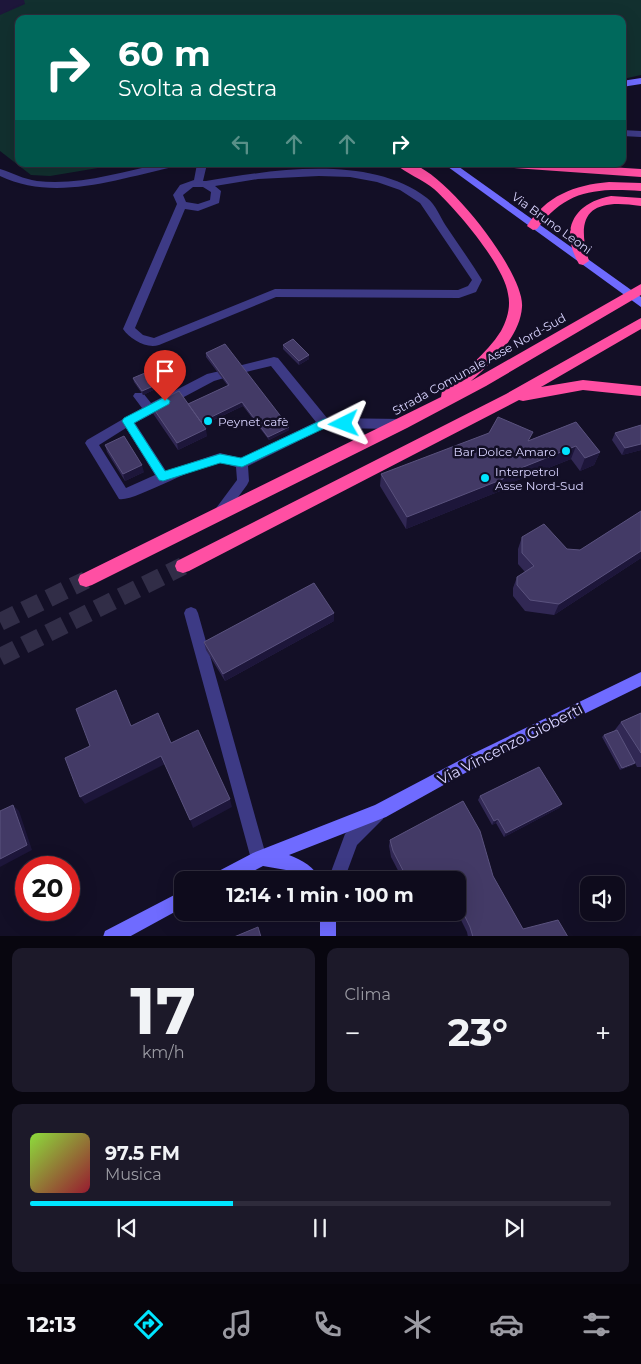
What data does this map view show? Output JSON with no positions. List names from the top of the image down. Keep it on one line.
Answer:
{"streets":{"highway":["Strada Comunale Asse Nord-Sud"],"street":["Via Bruno Leoni","Via Vincenzo Gioberti"]},"places":["Peynet cafè","Bar Dolce Amaro","Interpetrol Asse Nord-Sud"],"page":{"turn":["60 m","Svolta a destra"],"limit":"20","trip":"12:14 · 1 min · 100 m","tile":[["17","km/h"],"Clima"],"heat":["−","23°","+"],"song":["97.5 FM","Musica"],"tabs":"12:13"}}
